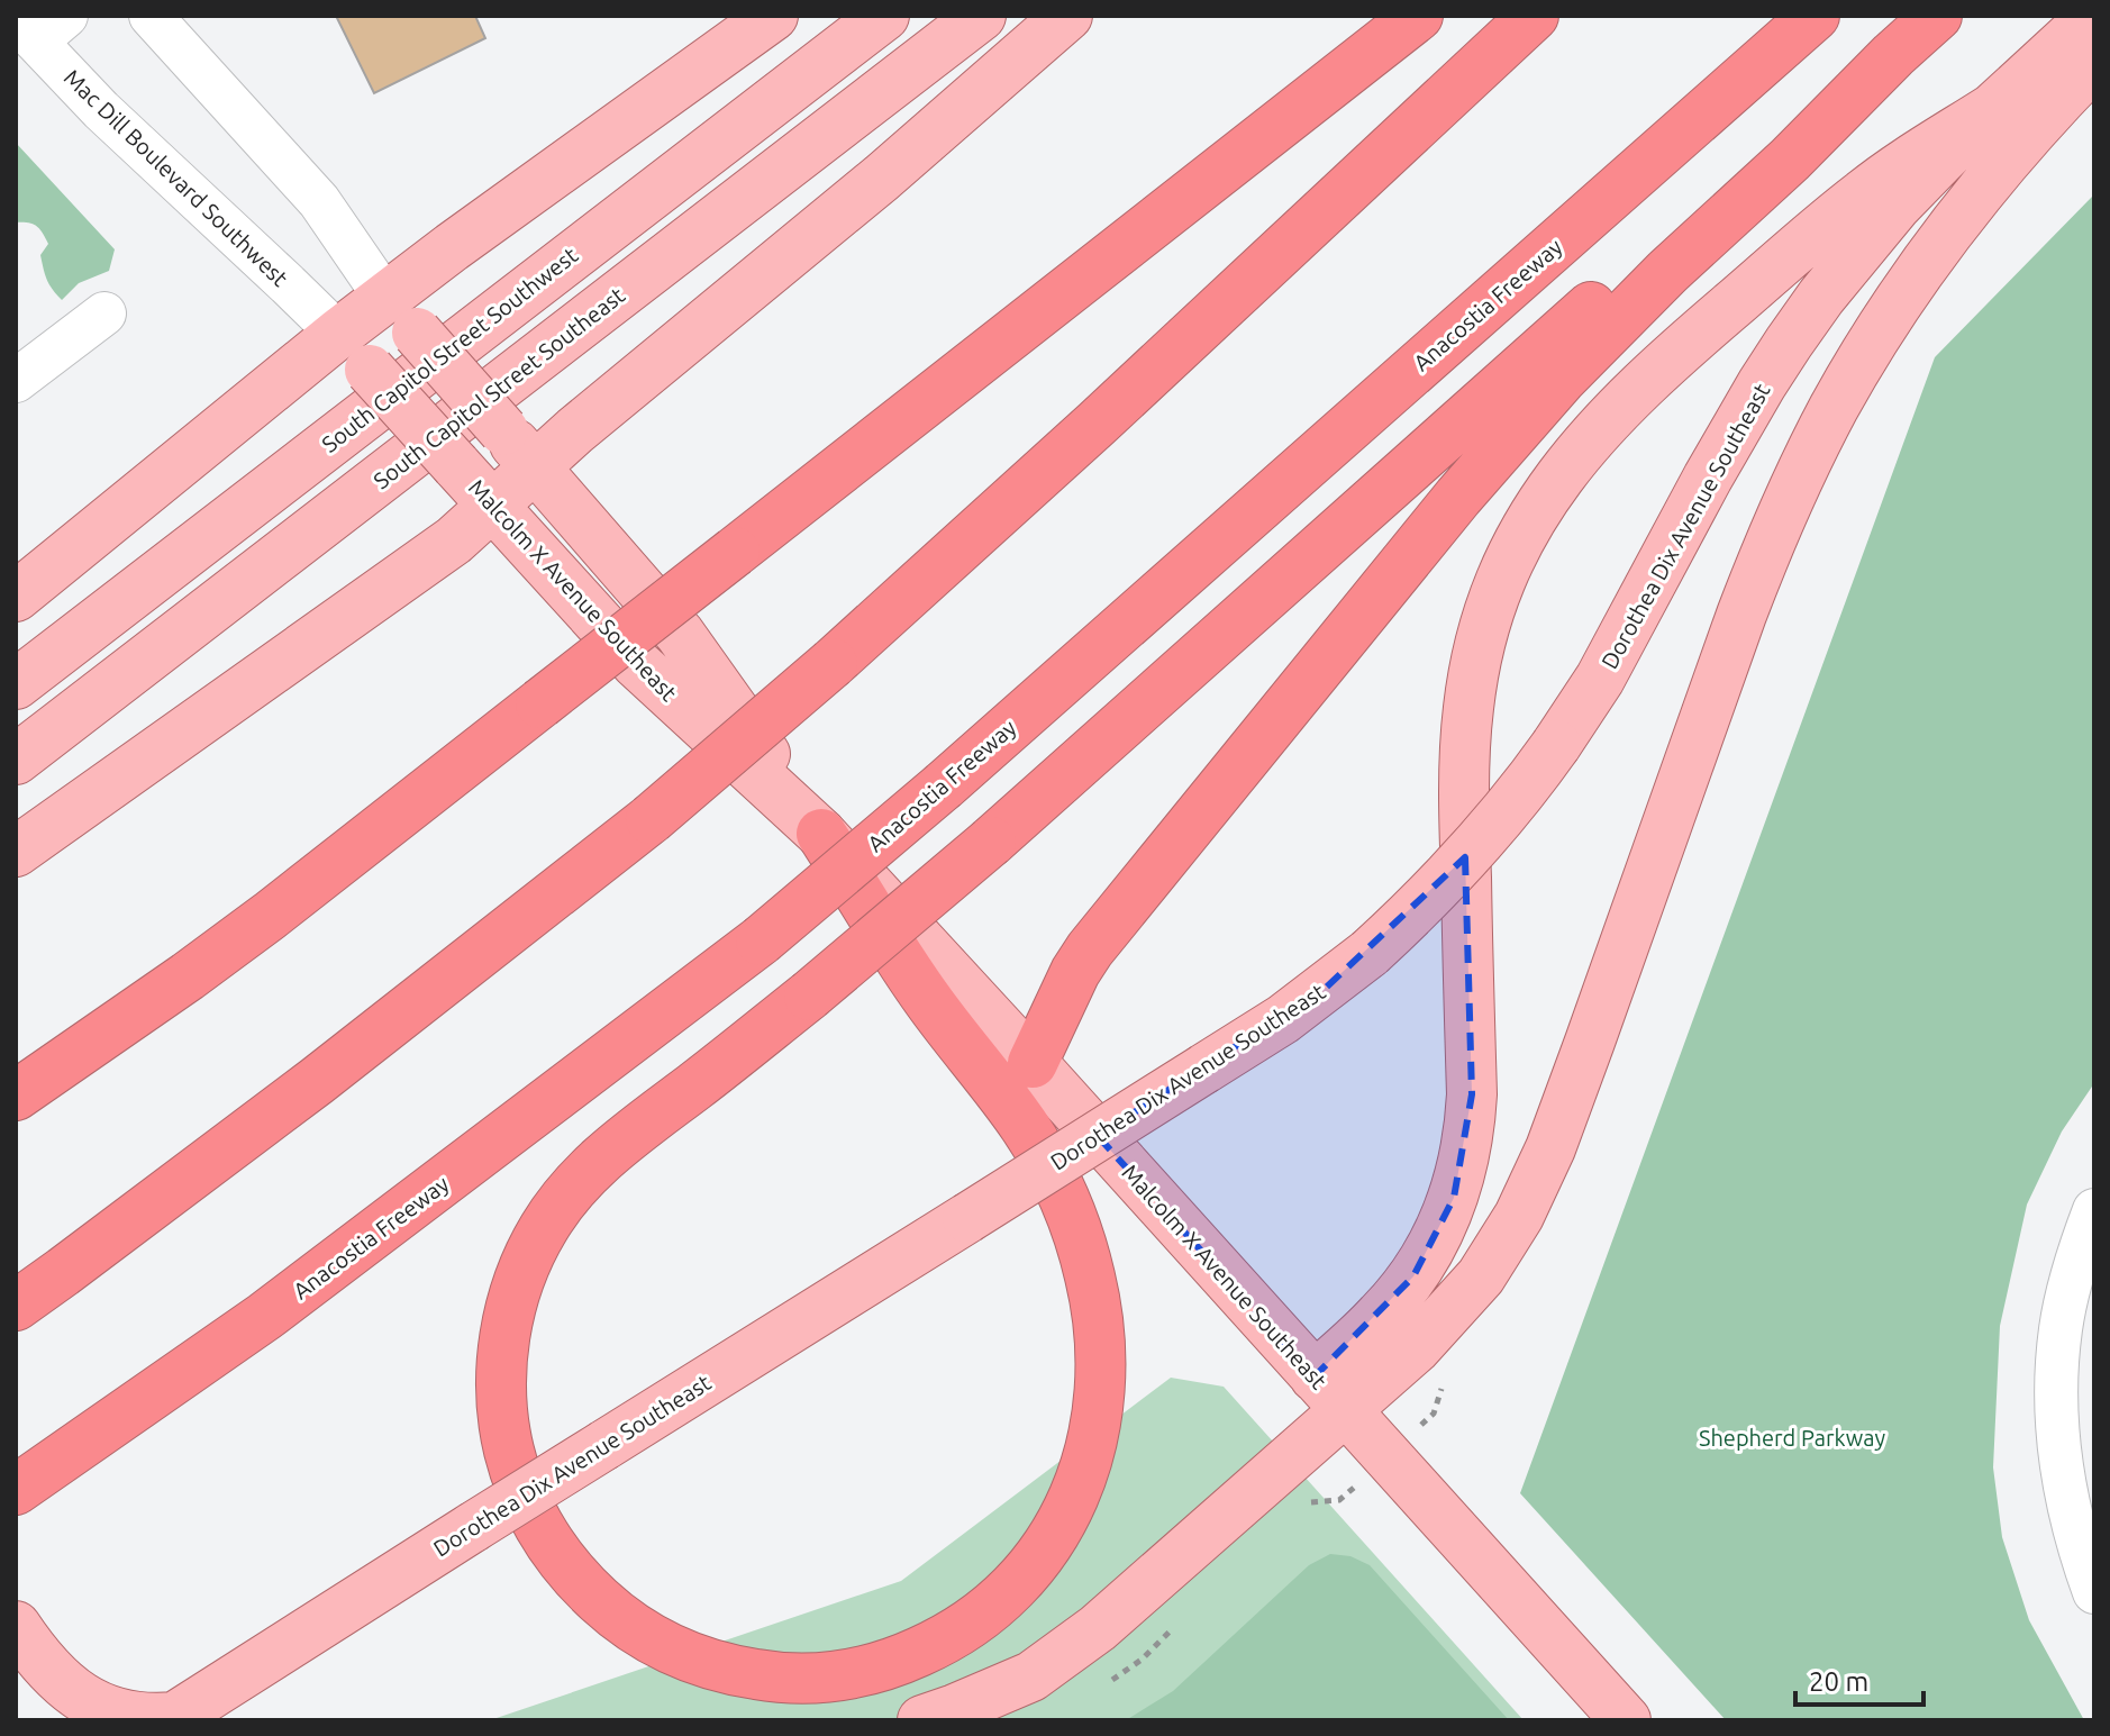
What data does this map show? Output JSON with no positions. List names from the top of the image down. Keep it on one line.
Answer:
{"streets":{"highway":["Anacostia Freeway"],"main road":["South Capitol Street Southwest","South Capitol Street Southeast","Dorothea Dix Avenue Southeast","Malcolm X Avenue Southeast"],"street":["Mac Dill Boulevard Southwest"]},"crossings":[["Mac Dill Boulevard Southwest","Malcolm X Avenue Southeast"]],"parks":["Shepherd Parkway"],"scale_bar":"20 m"}
